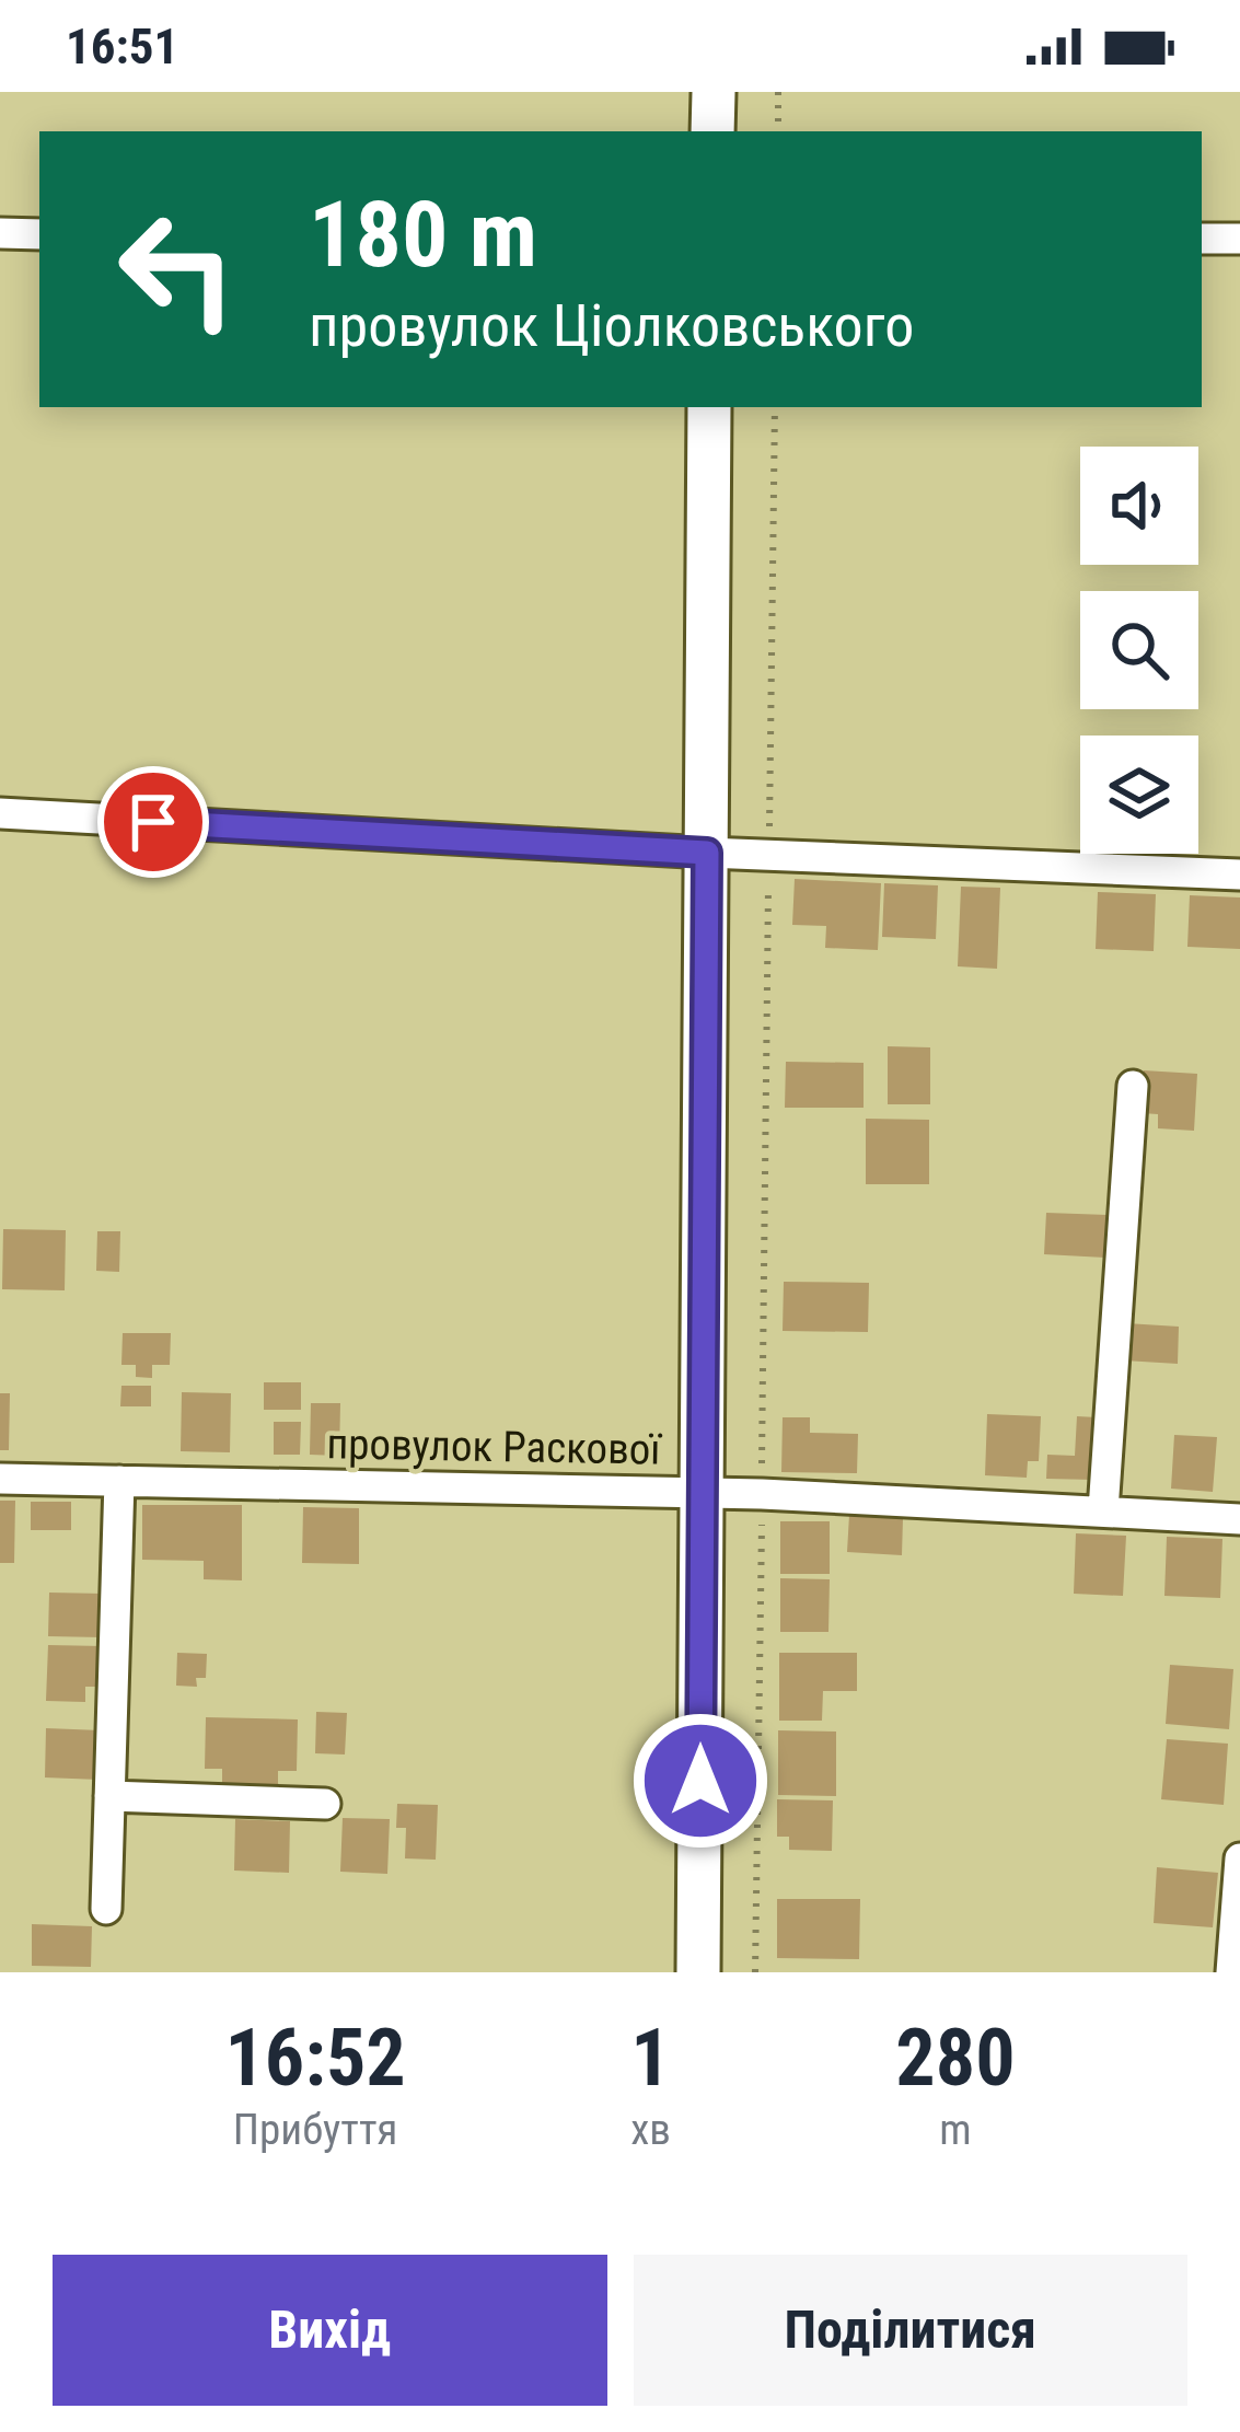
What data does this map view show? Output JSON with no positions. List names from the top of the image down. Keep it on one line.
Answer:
{"streets":{"street":["провулок Раскової"]},"page":{"status":"16:51","turn":["180 m","провулок Ціолковського"],"eta":["16:52","Прибуття","1","хв","280","m"],"buttons":["Вихід","Поділитися"]}}
